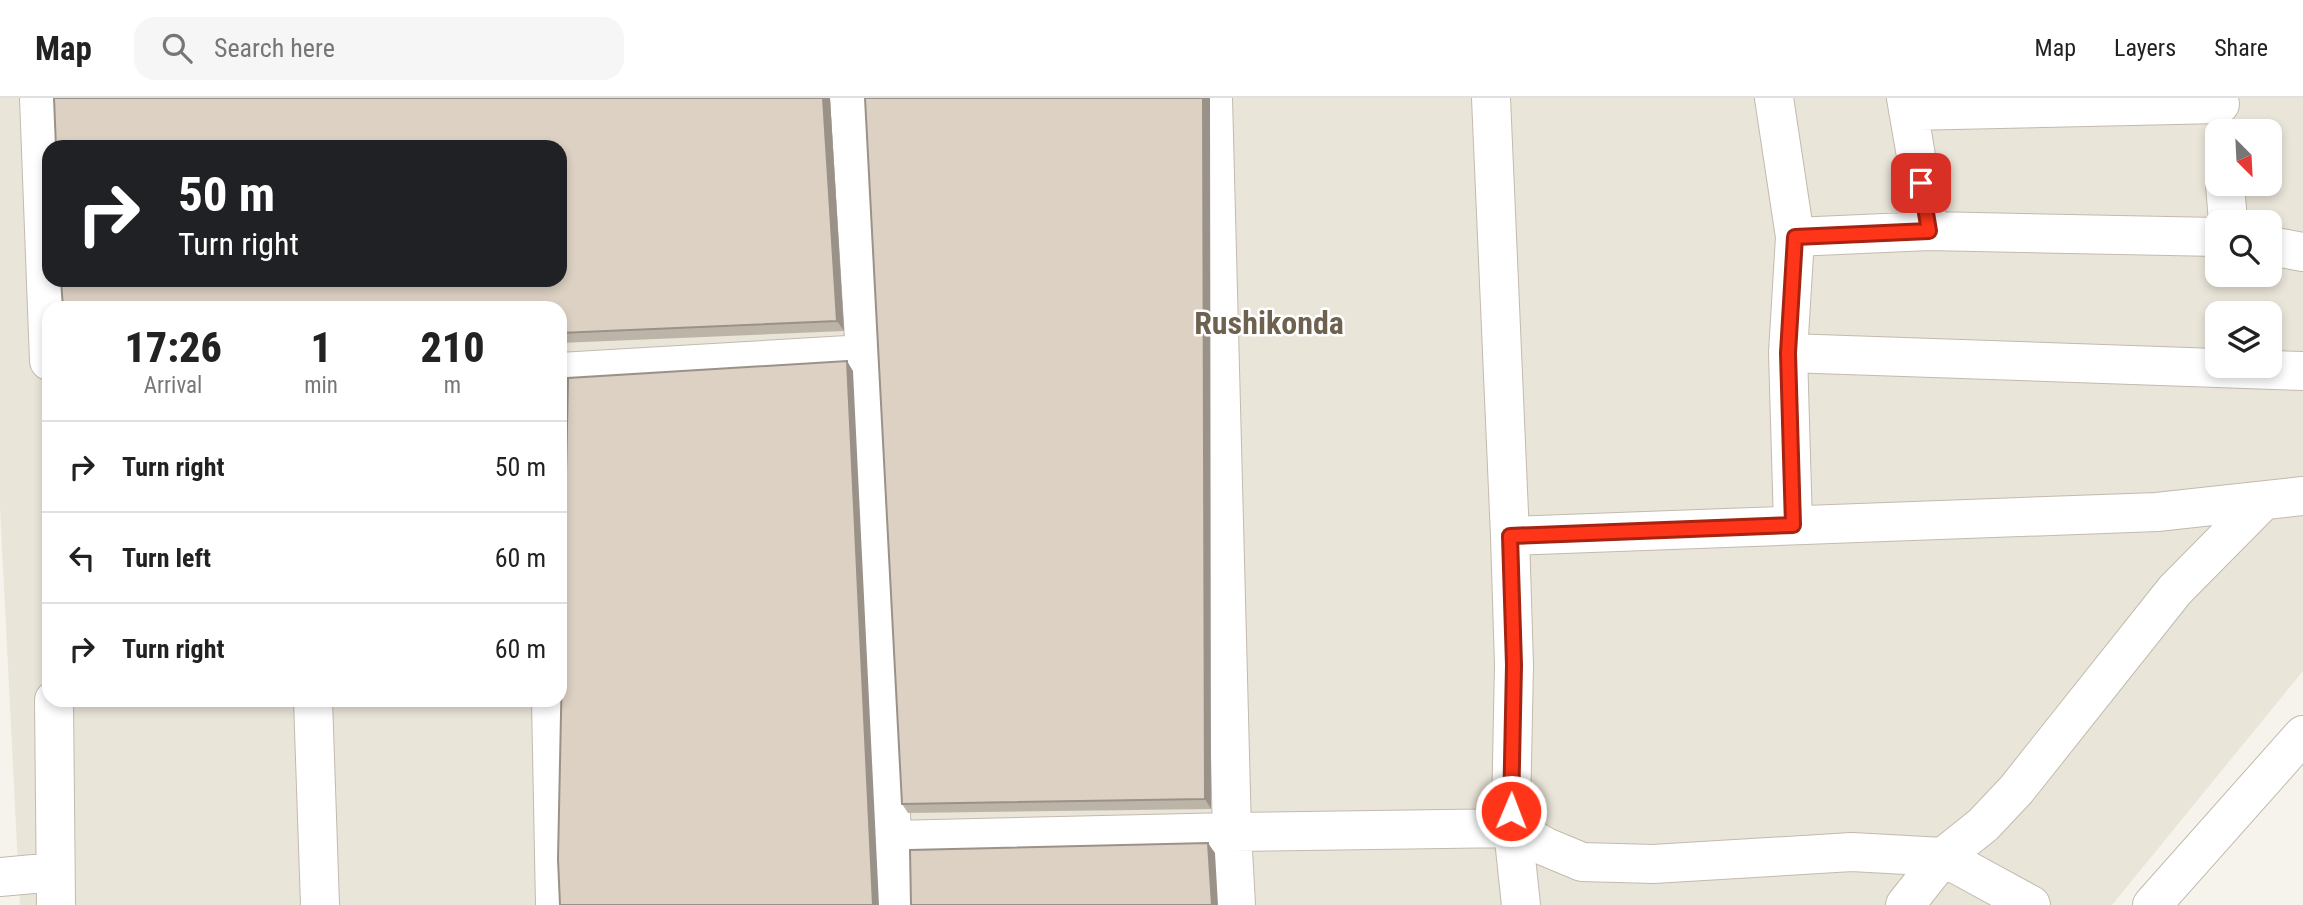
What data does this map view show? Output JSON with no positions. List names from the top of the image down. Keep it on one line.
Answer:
{"districts":["Rushikonda"],"north":"bottom right","page":{"header":"Map","search":"Search here","nav":["Map","Layers","Share"],"turn":["50 m","Turn right"],"eta":["17:26","Arrival","1","min","210","m"],"list":[{"name":"Turn right","value":"50 m"},{"name":"Turn left","value":"60 m"},{"name":"Turn right","value":"60 m"}]}}
